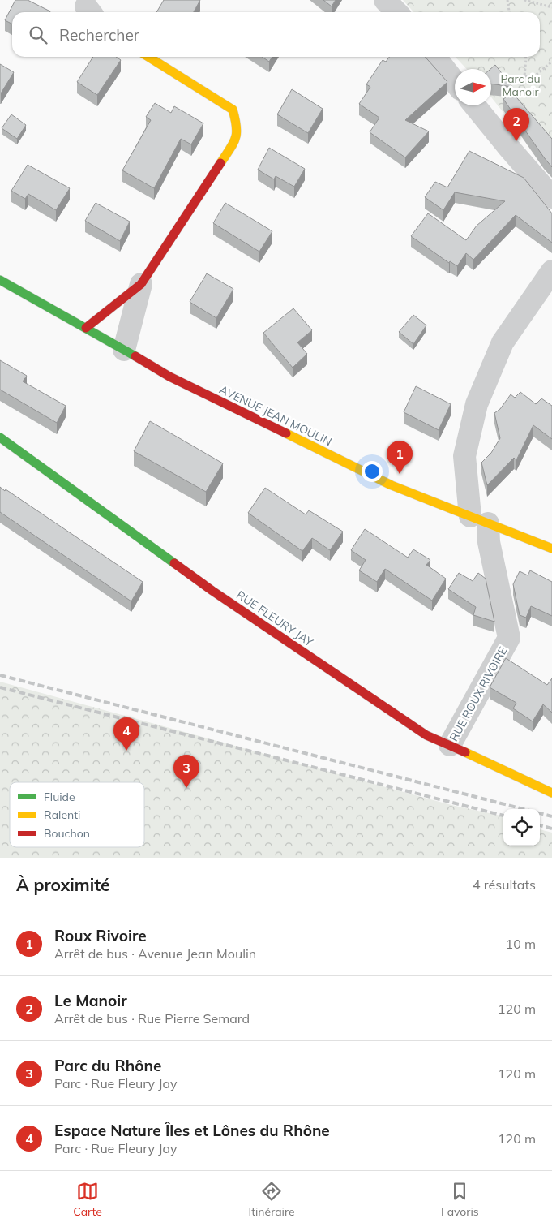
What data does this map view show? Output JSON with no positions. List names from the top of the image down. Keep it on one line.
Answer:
{"streets":{"street":["AVENUE JEAN MOULIN","RUE FLEURY JAY","RUE ROUX RIVOIRE"]},"crossings":[["AVENUE JEAN MOULIN","RUE ROUX RIVOIRE"],["RUE FLEURY JAY","RUE ROUX RIVOIRE"]],"parks":["Parc du Manoir"],"legend":["Fluide","Ralenti","Bouchon"],"north":"right","page":{"search":"Rechercher","pins":["2","1","4","3"],"heading":["À proximité","4 résultats"],"list":[{"mark":"1","name":"Roux Rivoire","note":"Arrêt de bus · Avenue Jean Moulin","value":"10 m"},{"mark":"2","name":"Le Manoir","note":"Arrêt de bus · Rue Pierre Semard","value":"120 m"},{"mark":"3","name":"Parc du Rhône","note":"Parc · Rue Fleury Jay","value":"120 m"},{"mark":"4","name":"Espace Nature Îles et Lônes du Rhône","note":"Parc · Rue Fleury Jay","value":"120 m"}],"nav":["Carte","Itinéraire","Favoris"]}}
